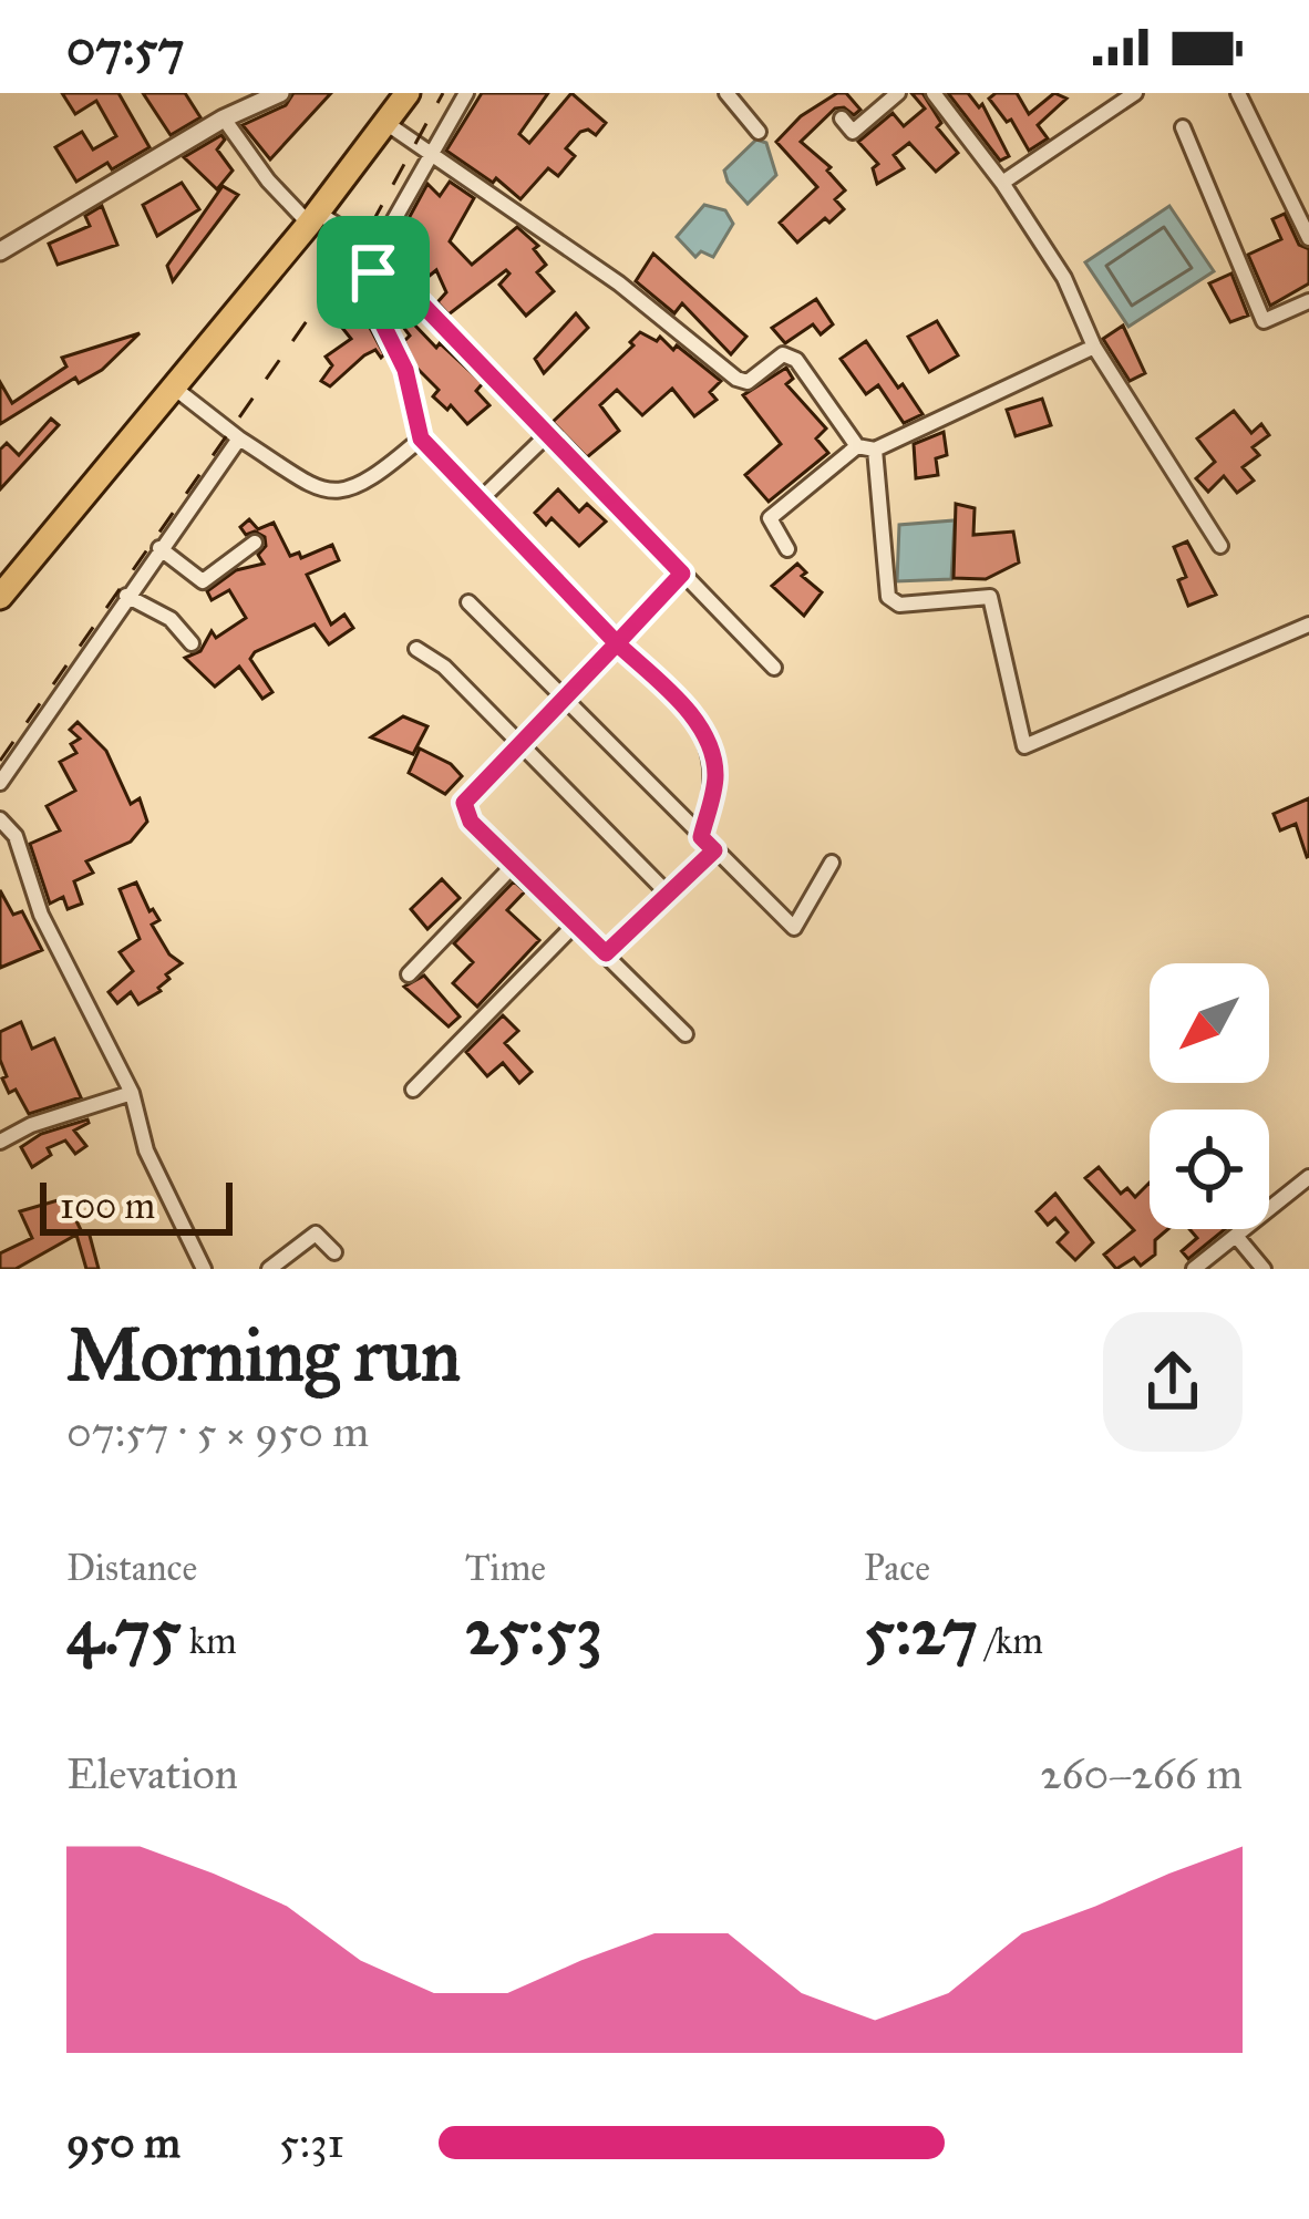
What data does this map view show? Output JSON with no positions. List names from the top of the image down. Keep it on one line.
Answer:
{"scale_bar":"100 m","north":"bottom left","page":{"status":"07:57","scale":"100 m","heading":["Morning run","07:57 · 5 × 950 m"],"stats":[["Distance","4.75 km"],["Time","25:53"],["Pace","5:27 /km"]],"chart":["Elevation","260–266 m"],"list":[{"name":"950 m","note":"5:31"}]}}
